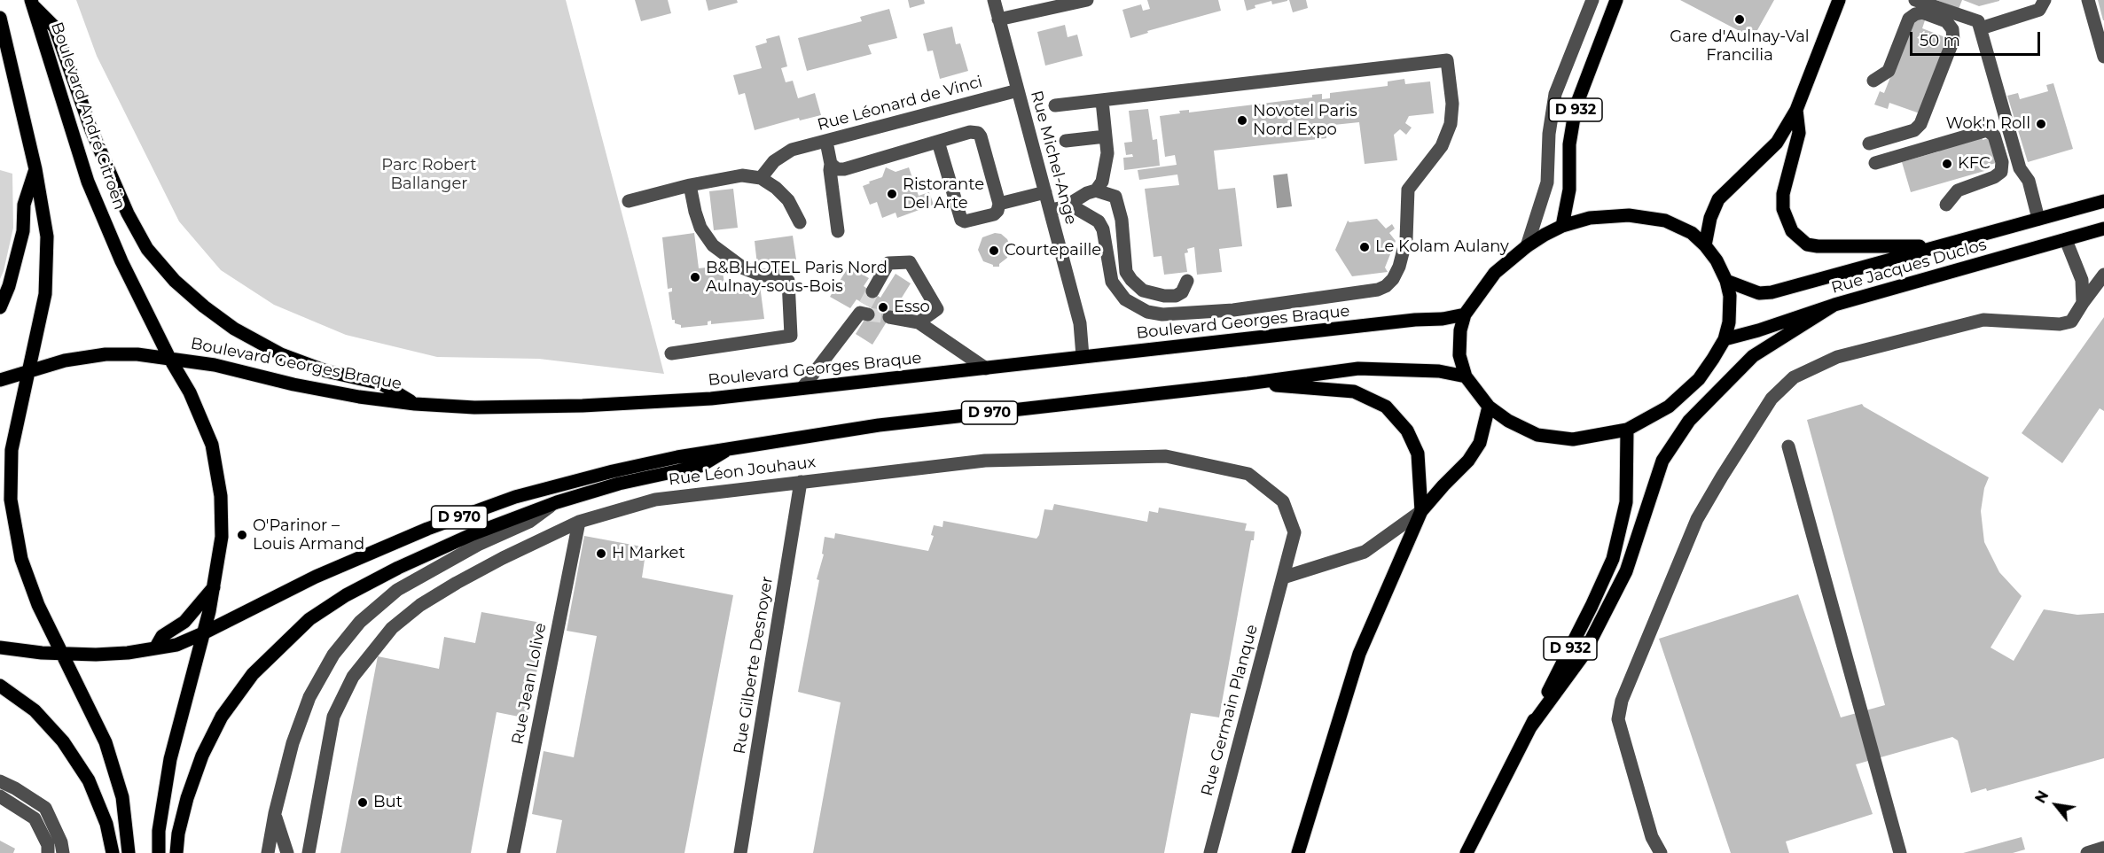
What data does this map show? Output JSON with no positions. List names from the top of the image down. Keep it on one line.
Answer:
{"streets":{"main road":["D 932","Boulevard André Citroën","Rue Jacques Duclos","Boulevard Georges Braque","D 970"],"street":["Rue Léonard de Vinci","Rue Michel-Ange","Rue Léon Jouhaux","Rue Gilberte Desnoyer","Rue Jean Lolive","Rue Germain Planque"]},"crossings":[["Rue Léonard de Vinci","Rue Michel-Ange"],["Boulevard André Citroën","Boulevard Georges Braque"],["Boulevard André Citroën","D 970"],["Rue Michel-Ange","Boulevard Georges Braque"],["Rue Léon Jouhaux","Rue Gilberte Desnoyer"],["Rue Léon Jouhaux","Rue Jean Lolive"],["Rue Léon Jouhaux","Rue Germain Planque"]],"parks":["Parc Robert Ballanger"],"places":["Gare d'Aulnay-Val Francilia","Novotel Paris Nord Expo","Wok'n Roll","KFC","Ristorante Del Arte","Le Kolam Aulany","Courtepaille","B&B HOTEL Paris Nord Aulnay-sous-Bois","Esso","O'Parinor – Louis Armand","H Market","But"],"scale_bar":"50 m","north":"top left"}
